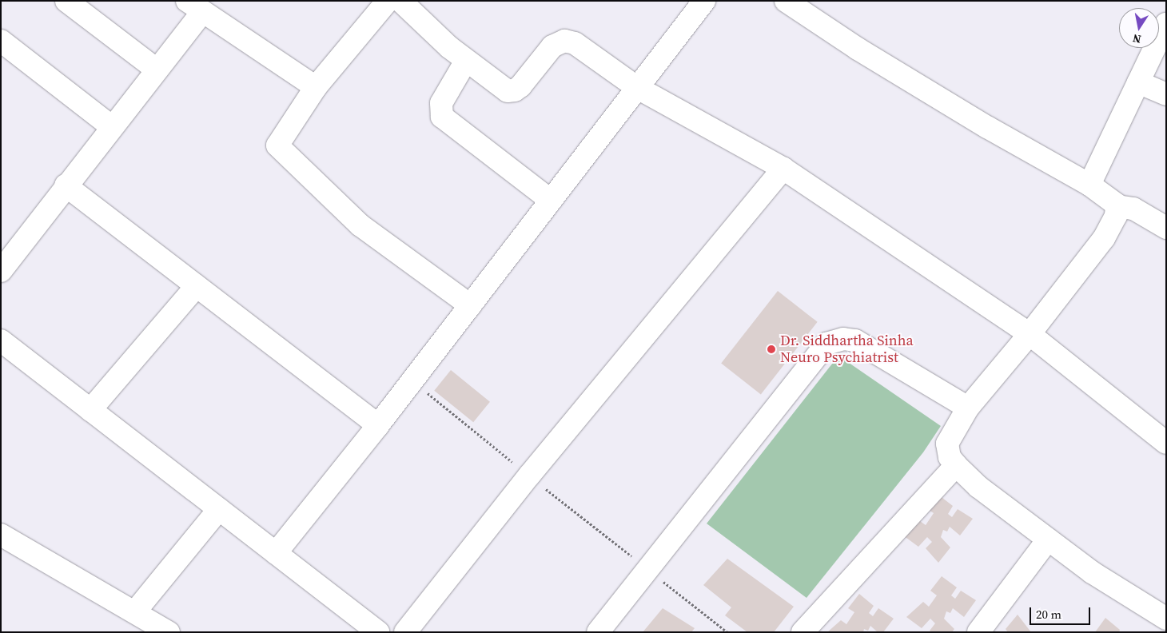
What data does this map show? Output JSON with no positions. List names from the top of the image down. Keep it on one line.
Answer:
{"places":["Dr. Siddhartha Sinha Neuro Psychiatrist"],"scale_bar":"20 m","north":"bottom"}
